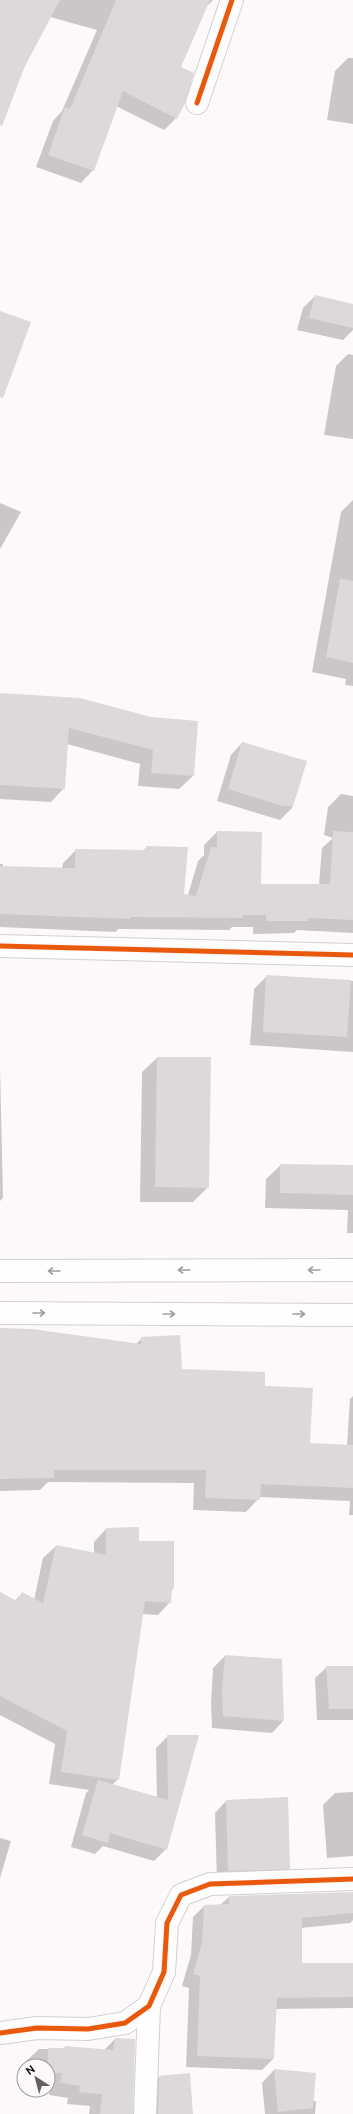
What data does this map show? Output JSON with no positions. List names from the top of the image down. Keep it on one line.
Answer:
{"north":"top left"}
